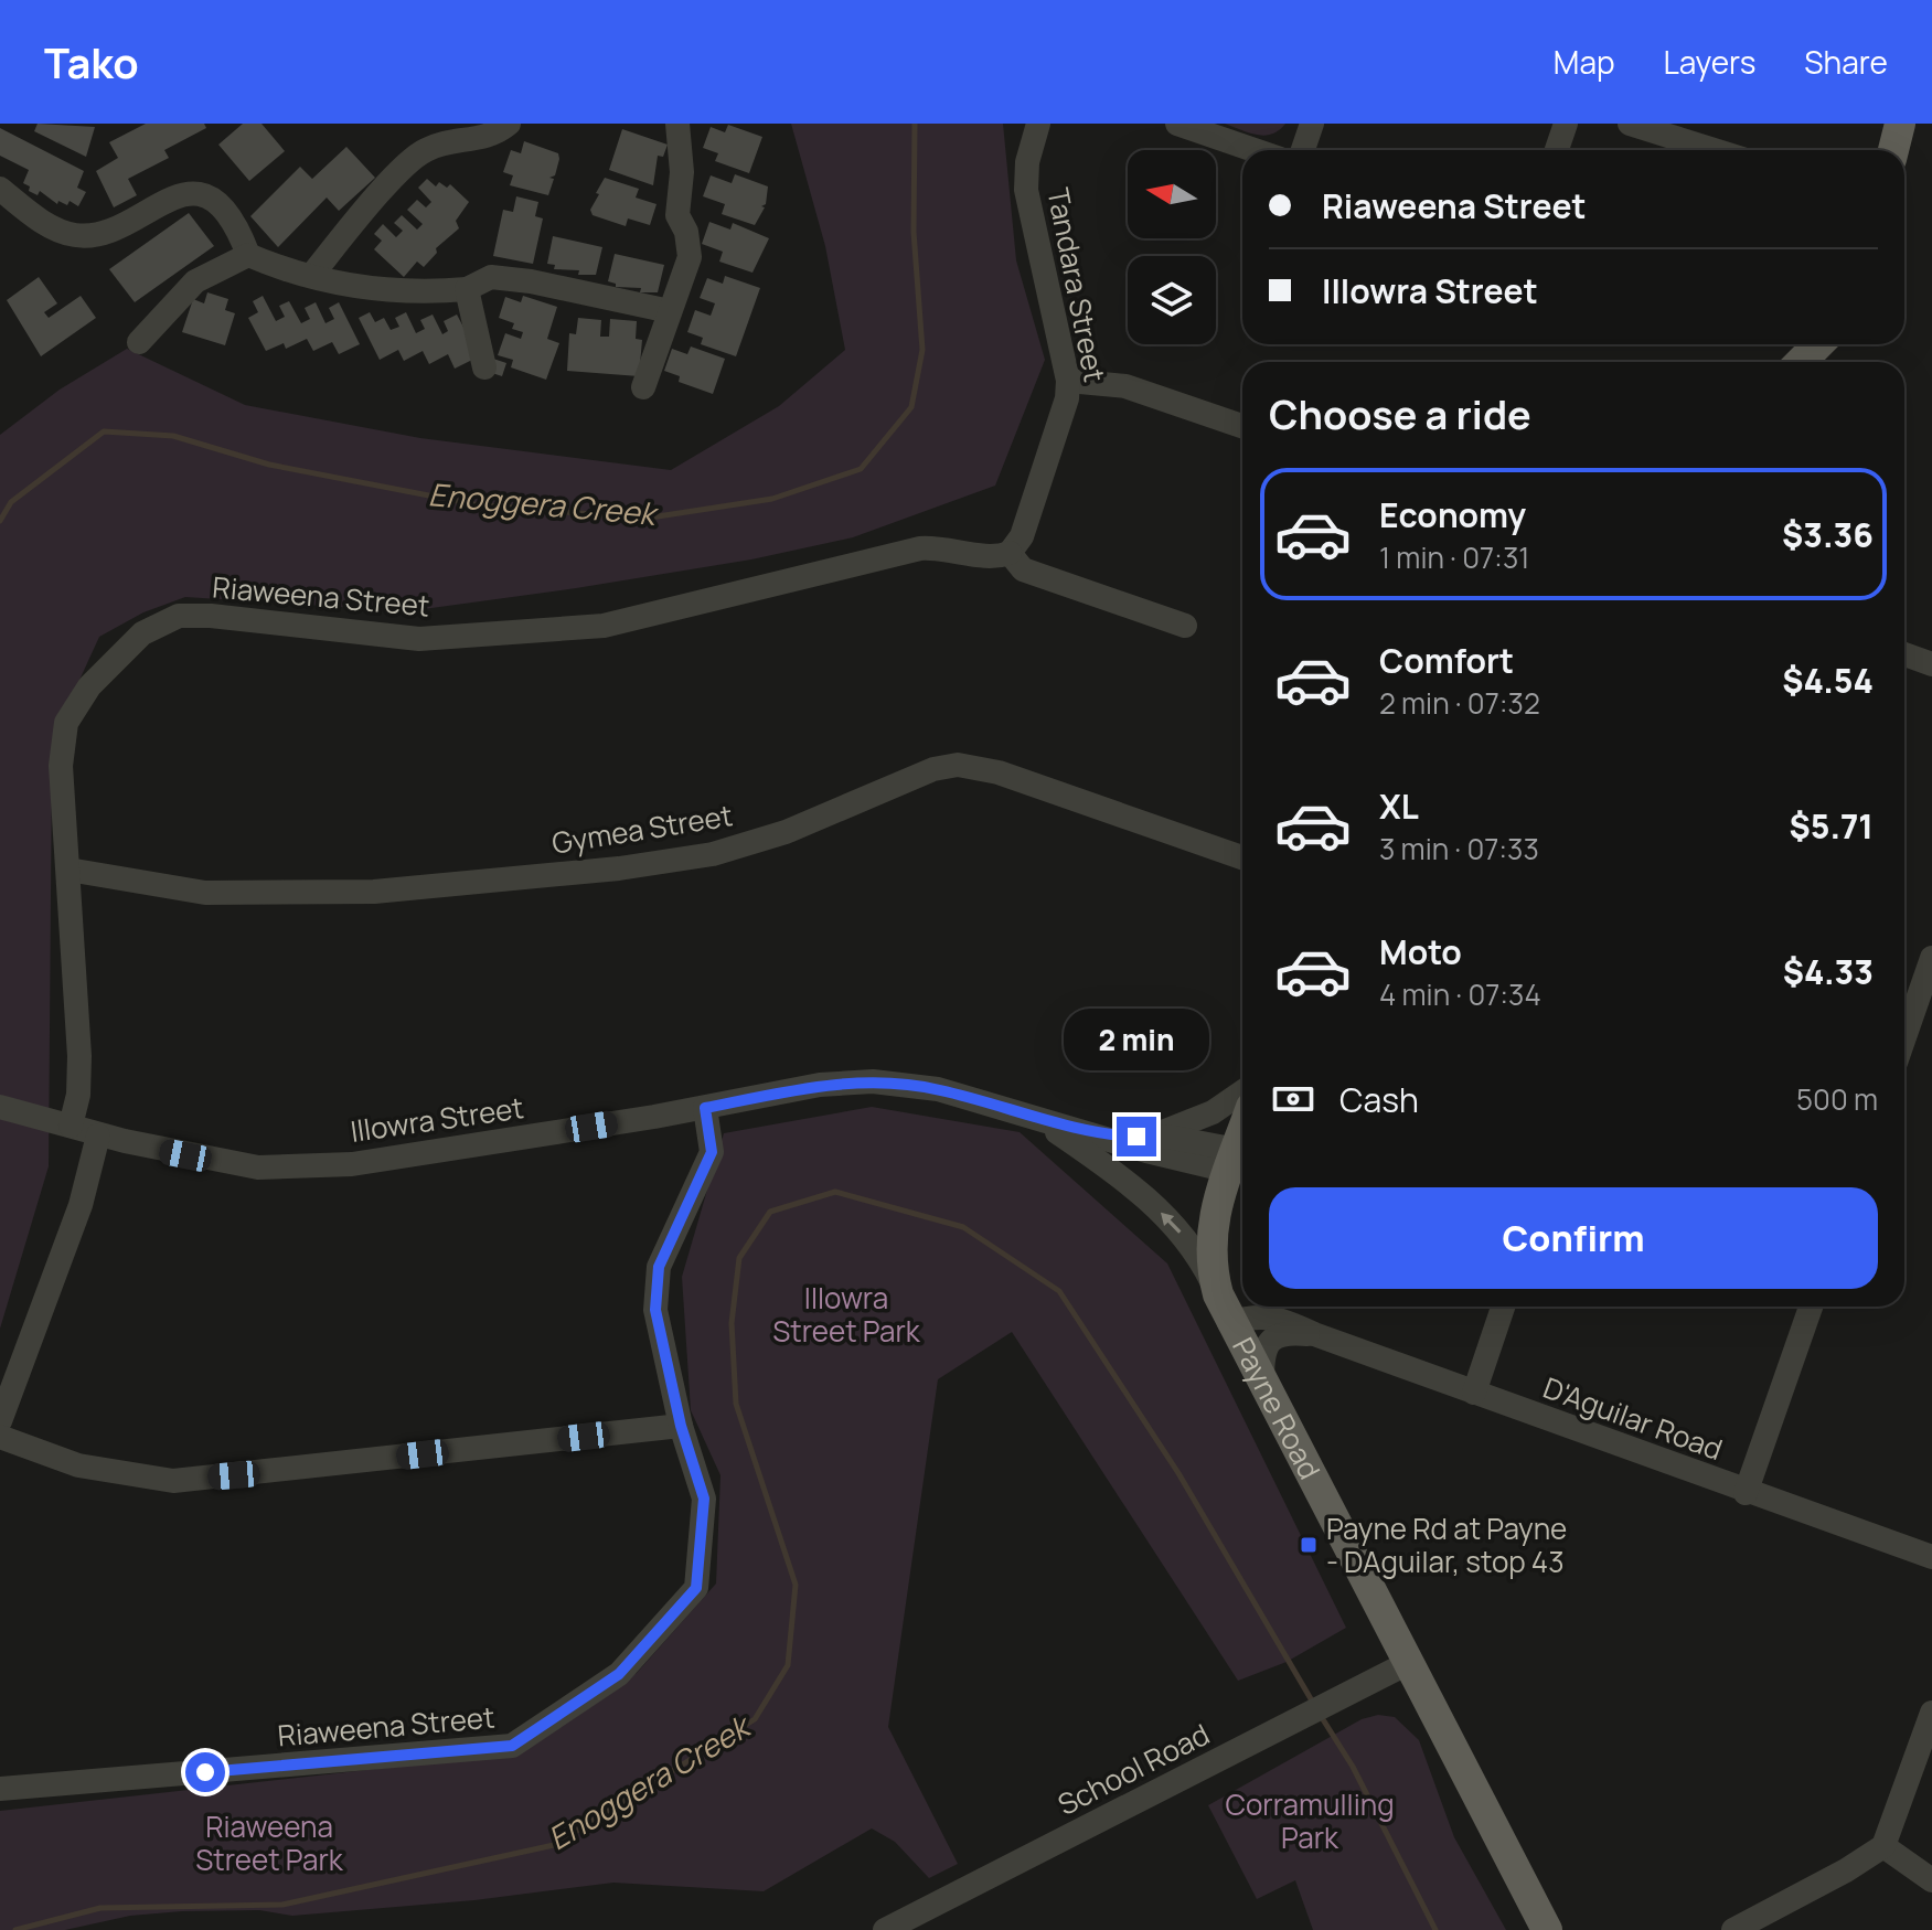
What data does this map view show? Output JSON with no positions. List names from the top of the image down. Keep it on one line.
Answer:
{"streets":{"main road":["Payne Road"],"street":["Tandara Street","Riaweena Street","Gymea Street","Illowra Street","D'Aguilar Road","School Road"]},"crossings":[["Tandara Street","Riaweena Street"],["Riaweena Street","Gymea Street"],["Riaweena Street","Illowra Street"],["Illowra Street","Payne Road"],["Payne Road","D'Aguilar Road"],["Payne Road","School Road"]],"water":["Enoggera Creek"],"parks":["Illowra Street Park","Corramulling Park","Riaweena Street Park"],"places":{"transit":["Payne Rd at Payne - DAguilar, stop 43"]},"north":"left","page":{"header":"Tako","nav":["Map","Layers","Share"],"banner":["Riaweena Street","Illowra Street"],"heading":"Choose a ride","list":[{"name":"Economy","note":"1 min · 07:31","value":"$3.36"},{"name":"Comfort","note":"2 min · 07:32","value":"$4.54"},{"name":"XL","note":"3 min · 07:33","value":"$5.71"},{"name":"Moto","note":"4 min · 07:34","value":"$4.33"}],"bubble":"2 min","pay":["Cash","500 m"],"buttons":"Confirm"}}
